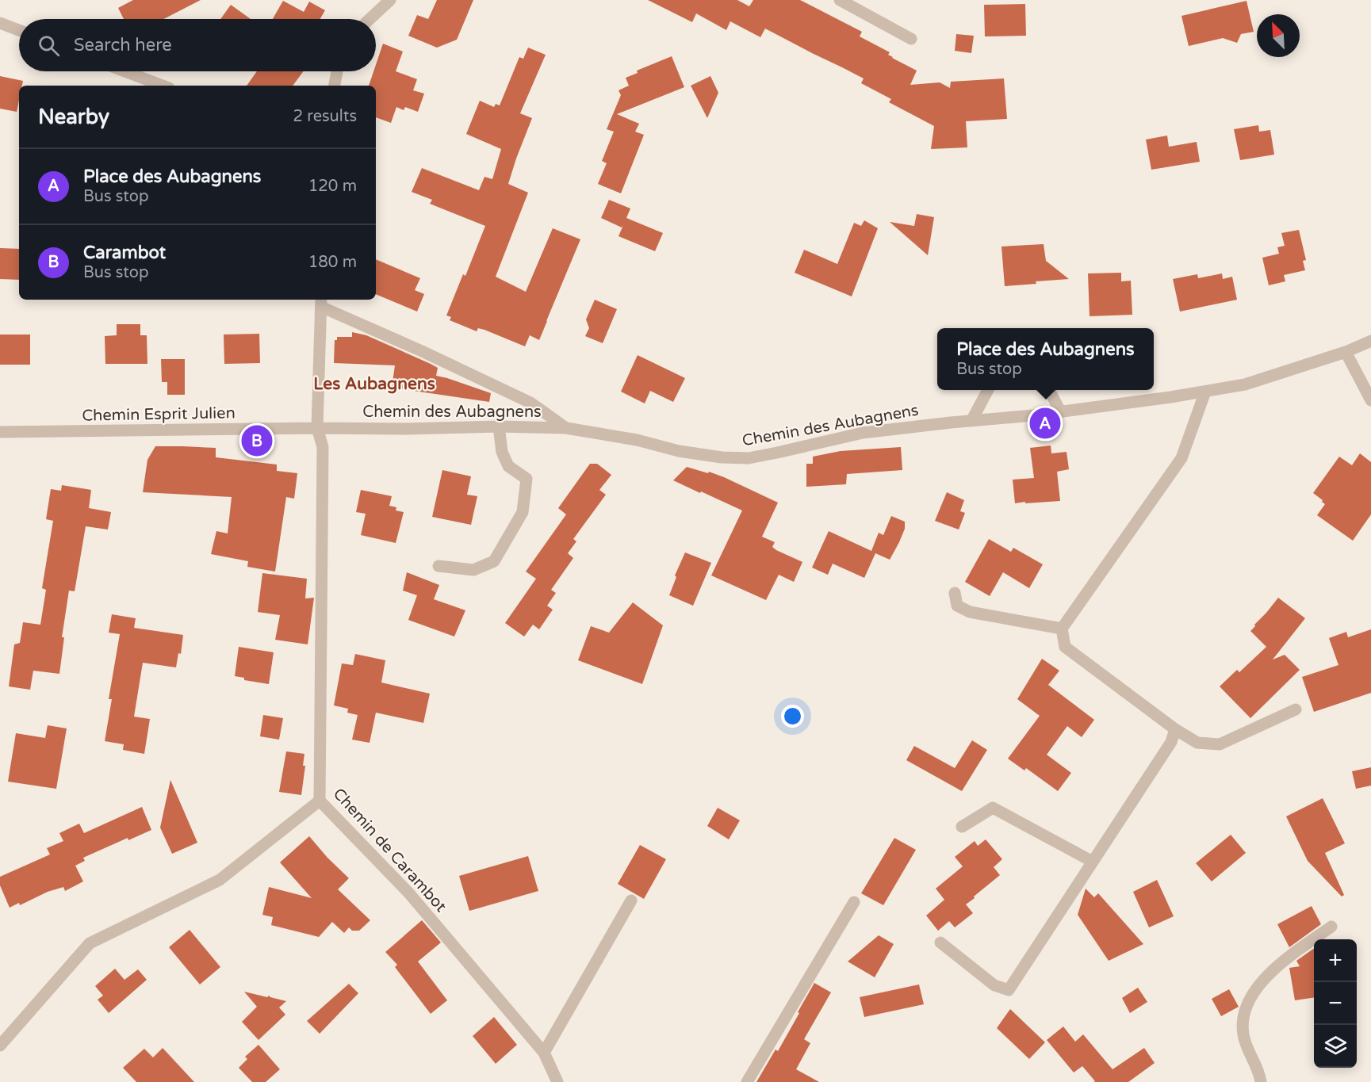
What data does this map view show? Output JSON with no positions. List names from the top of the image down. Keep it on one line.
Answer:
{"streets":{"street":["Chemin des Aubagnens","Chemin Esprit Julien","Chemin de Carambot"]},"crossings":[["Chemin des Aubagnens","Chemin Esprit Julien"],["Chemin des Aubagnens","Chemin de Carambot"],["Chemin Esprit Julien","Chemin de Carambot"]],"districts":["Les Aubagnens"],"north":"top left","page":{"search":"Search here","heading":["Nearby","2 results"],"list":[{"mark":"A","name":"Place des Aubagnens","note":"Bus stop","value":"120 m"},{"mark":"B","name":"Carambot","note":"Bus stop","value":"180 m"}],"popup":["Place des Aubagnens","Bus stop"],"pins":["A","B"],"map_buttons":["+","−"]}}
